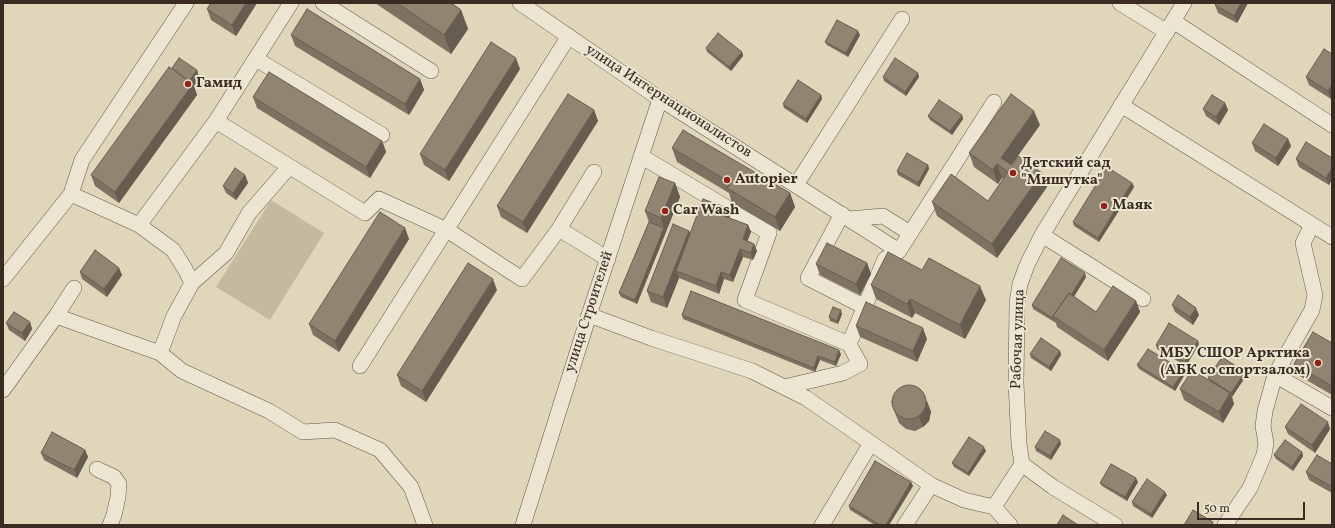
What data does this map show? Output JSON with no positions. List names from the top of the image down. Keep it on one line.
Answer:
{"streets":{"street":["улица Интернационалистов","улица Строителей","Рабочая улица"]},"crossings":[["улица Интернационалистов","улица Строителей"]],"places":["Гамид","Детский сад \"Мишутка\"","Autopier","Маяк","Car Wash","МБУ СШОР Арктика (АБК со спортзалом)"],"scale_bar":"50 m"}
